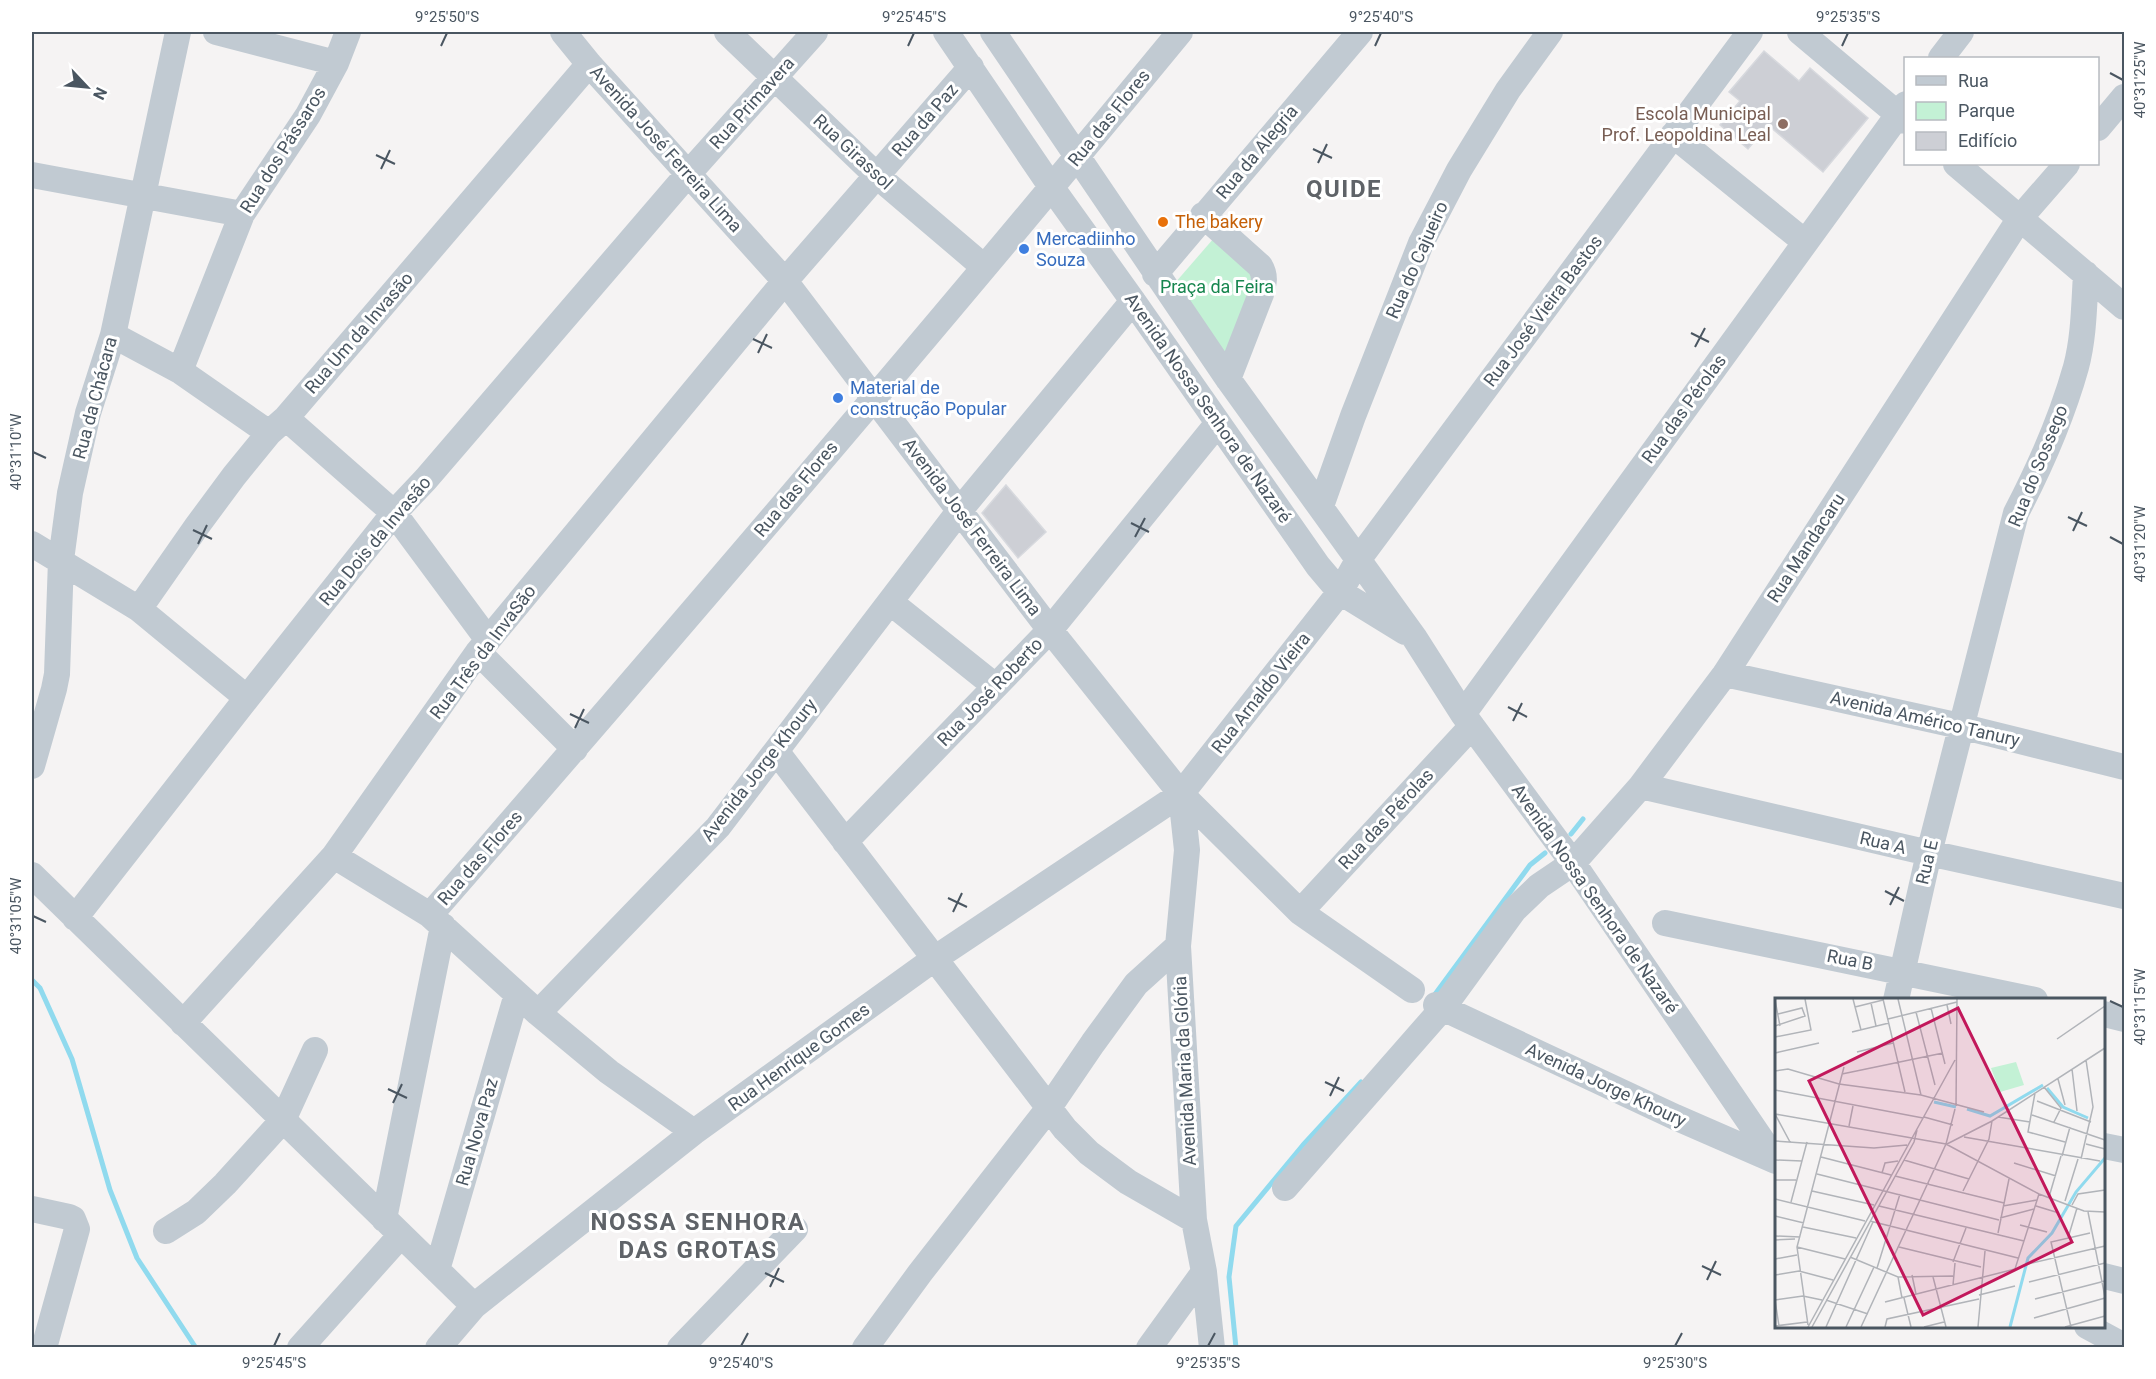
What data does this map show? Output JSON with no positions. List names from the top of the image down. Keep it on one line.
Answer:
{"streets":{"street":["Rua Primavera","Rua das Flores","Rua da Paz","Avenida José Ferreira Lima","Rua dos Pássaros","Rua Girassol","Rua da Alegria","Rua do Cajueiro","Rua José Vieira Bastos","Rua Um da Invasão","Rua da Chácara","Avenida Nossa Senhora de Nazaré","Rua das Pérolas","Rua do Sossego","Rua Dois da Invasão","Rua Mandacaru","Rua Três da InvaSão","Rua José Roberto","Rua Arnaldo Vieira","Avenida Américo Tanury","Avenida Jorge Khoury","Rua A","Rua E","Rua B","Rua Henrique Gomes","Avenida Maria da Glória","Rua Nova Paz"]},"crossings":[["Rua Primavera","Avenida José Ferreira Lima"],["Rua Primavera","Rua Girassol"],["Rua Primavera","Rua Dois da Invasão"],["Rua das Flores","Avenida José Ferreira Lima"],["Rua das Flores","Rua Girassol"],["Rua das Flores","Avenida Nossa Senhora de Nazaré"],["Rua da Paz","Avenida José Ferreira Lima"],["Rua da Paz","Rua Girassol"],["Rua da Paz","Avenida Nossa Senhora de Nazaré"],["Rua da Paz","Rua Três da InvaSão"],["Avenida José Ferreira Lima","Rua Um da Invasão"],["Avenida José Ferreira Lima","Rua das Pérolas"],["Avenida José Ferreira Lima","Rua Dois da Invasão"],["Avenida José Ferreira Lima","Rua Três da InvaSão"],["Avenida José Ferreira Lima","Rua José Roberto"],["Avenida José Ferreira Lima","Rua Arnaldo Vieira"],["Avenida José Ferreira Lima","Avenida Jorge Khoury"],["Avenida José Ferreira Lima","Rua Henrique Gomes"],["Avenida José Ferreira Lima","Avenida Maria da Glória"],["Rua da Alegria","Avenida Nossa Senhora de Nazaré"],["Rua do Cajueiro","Avenida Nossa Senhora de Nazaré"],["Rua José Vieira Bastos","Avenida Nossa Senhora de Nazaré"],["Rua José Vieira Bastos","Rua Arnaldo Vieira"],["Avenida Nossa Senhora de Nazaré","Rua das Pérolas"],["Avenida Nossa Senhora de Nazaré","Rua Mandacaru"],["Avenida Nossa Senhora de Nazaré","Rua José Roberto"],["Avenida Nossa Senhora de Nazaré","Rua Arnaldo Vieira"],["Rua do Sossego","Avenida Américo Tanury"],["Rua do Sossego","Rua E"],["Rua Mandacaru","Avenida Américo Tanury"],["Rua Mandacaru","Avenida Jorge Khoury"],["Rua Mandacaru","Rua A"],["Rua Arnaldo Vieira","Rua Henrique Gomes"],["Rua Arnaldo Vieira","Avenida Maria da Glória"],["Avenida Américo Tanury","Rua E"],["Rua A","Rua E"],["Rua E","Rua B"],["Rua Henrique Gomes","Avenida Maria da Glória"]],"districts":["QUIDE","NOSSA SENHORA DAS GROTAS"],"parks":["Praça da Feira"],"places":["Escola Municipal Prof. Leopoldina Leal","The bakery","Mercadiinho Souza","Material de construção Popular"],"legend":["Rua","Parque","Edifício"],"north":"bottom right","coordinates":["9°25'50\"S","9°25'45\"S","9°25'40\"S","9°25'35\"S","40°31'25\"W","40°31'10\"W","40°31'20\"W","40°31'05\"W","40°31'15\"W","9°25'30\"S"]}
